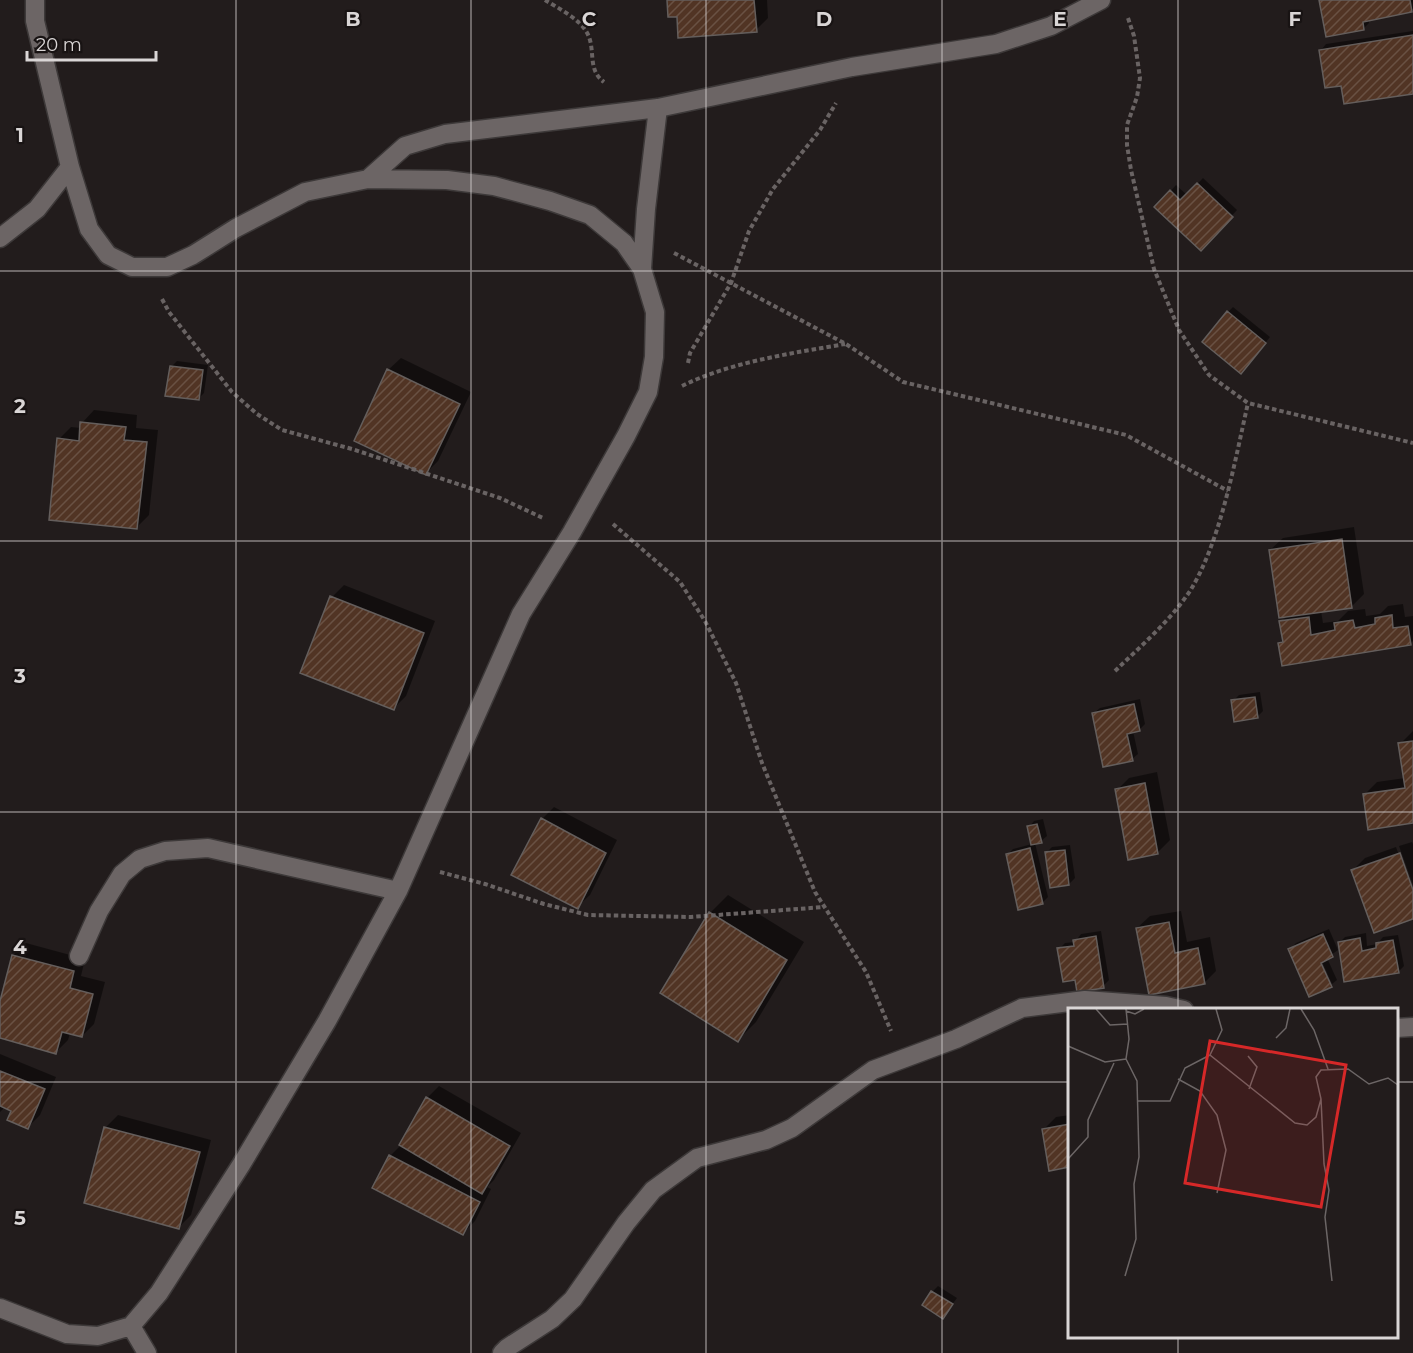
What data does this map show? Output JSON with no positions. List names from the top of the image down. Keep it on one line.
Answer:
{"scale_bar":"20 m","grid":{"columns":["B","C","D","E","F"],"rows":["1","2","3","4","5"]}}
